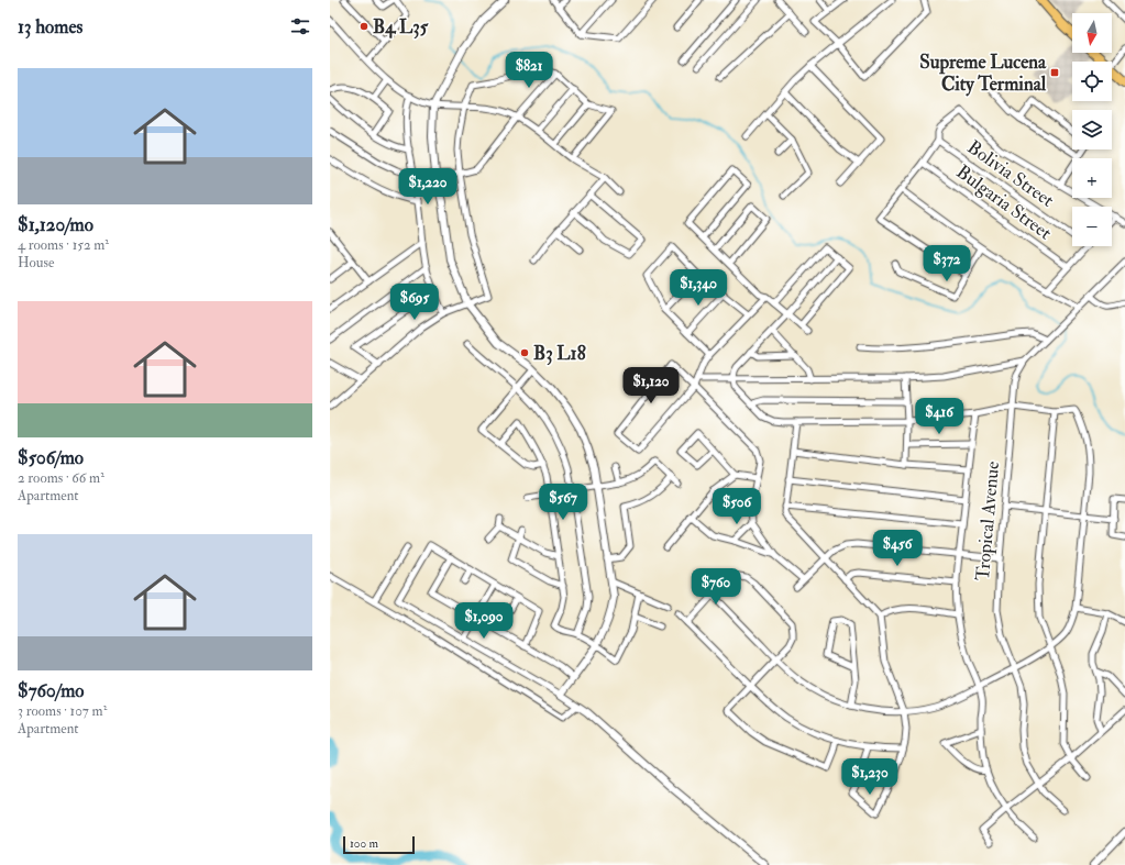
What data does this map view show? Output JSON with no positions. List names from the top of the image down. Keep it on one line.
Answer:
{"streets":{"street":["Bolivia Street","Bulgaria Street","Tropical Avenue"]},"places":{"other":["B4 L35","B3 L18"],"transit":["Supreme Lucena City Terminal"]},"scale_bar":"100 m","north":"bottom","page":{"heading":"13 homes","map_buttons":["+","−"],"price":["$821","$1,220","$372","$1,340","$695","$1,120","$416","$567","$506","$456","$760","$1,090","$1,230"],"list":[{"name":"$1,120/mo","note":"4 rooms · 152 m² · House"},{"name":"$506/mo","note":"2 rooms · 66 m² · Apartment"},{"name":"$760/mo","note":"3 rooms · 107 m² · Apartment"}],"scale":"100 m"}}
